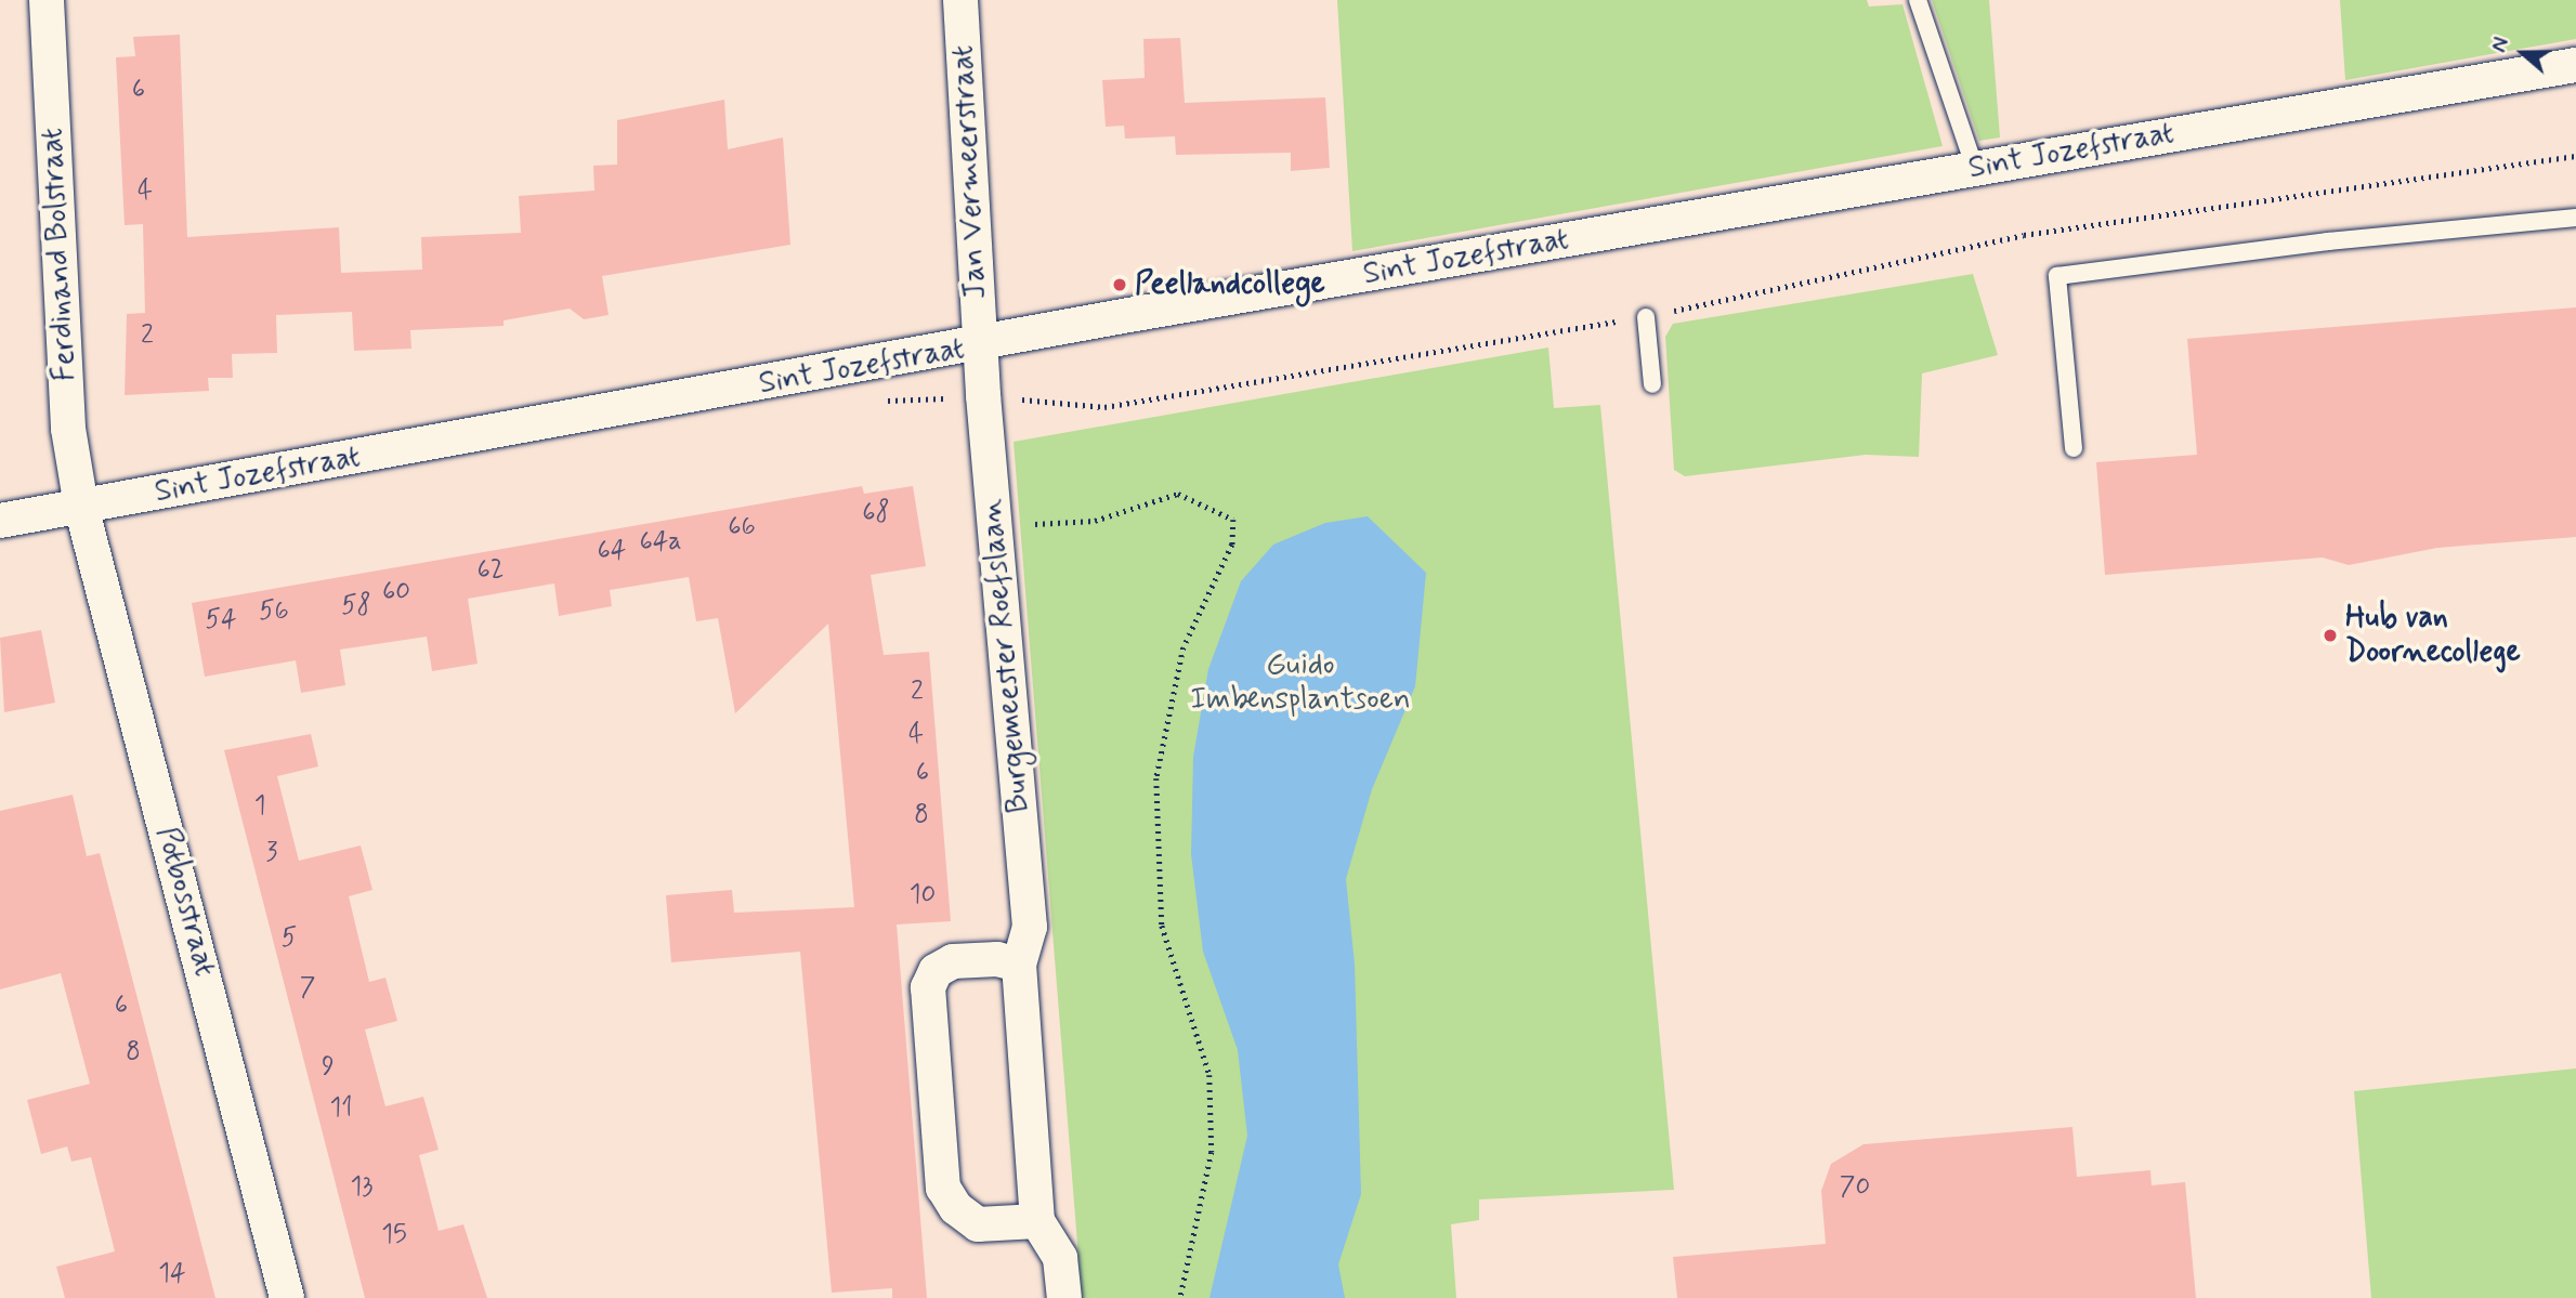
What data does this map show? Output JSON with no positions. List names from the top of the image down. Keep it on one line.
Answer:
{"streets":{"street":["Sint Jozefstraat","Jan Vermeerstraat","Ferdinand Bolstraat","Burgemeester Roefslaan","Potbosstraat"]},"crossings":[["Sint Jozefstraat","Jan Vermeerstraat"],["Sint Jozefstraat","Ferdinand Bolstraat"],["Sint Jozefstraat","Burgemeester Roefslaan"],["Sint Jozefstraat","Potbosstraat"],["Jan Vermeerstraat","Burgemeester Roefslaan"],["Ferdinand Bolstraat","Potbosstraat"]],"parks":["Guido Imbensplantsoen"],"places":["Peellandcollege","Hub van Doornecollege"],"house_numbers":["6","4","2","68","66","64a","64","62","60","58","56","54","2","4","6","1","8","3","10","5","7","6","8","9","11","13","70","15","14"],"north":"left"}
